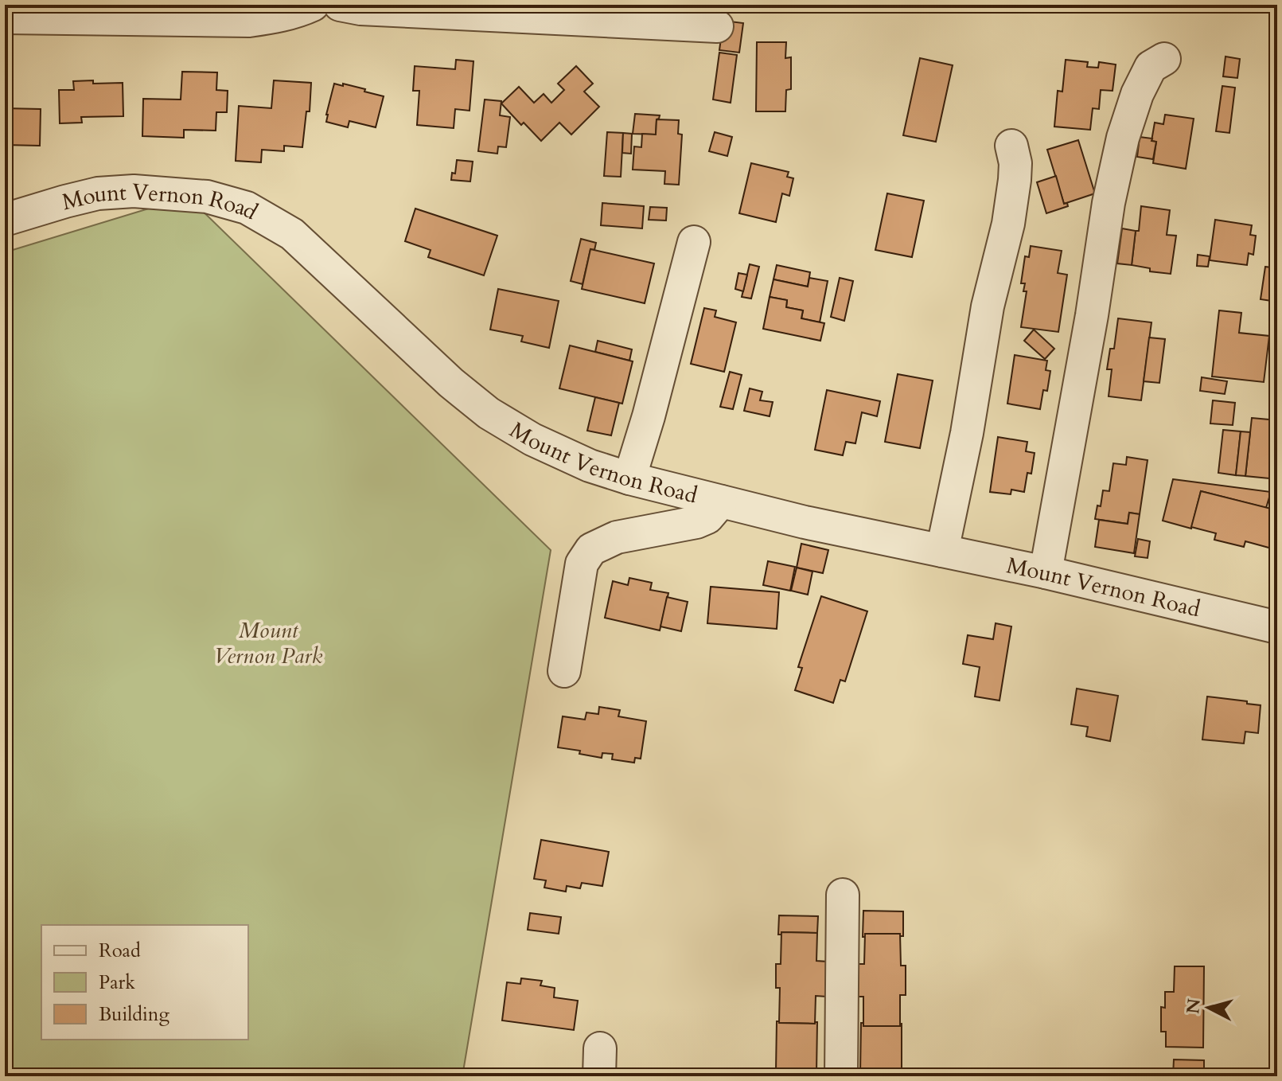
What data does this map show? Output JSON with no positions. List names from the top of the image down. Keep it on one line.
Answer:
{"streets":{"street":["Mount Vernon Road"]},"parks":["Mount Vernon Park"],"legend":["Road","Park","Building"],"north":"left"}
